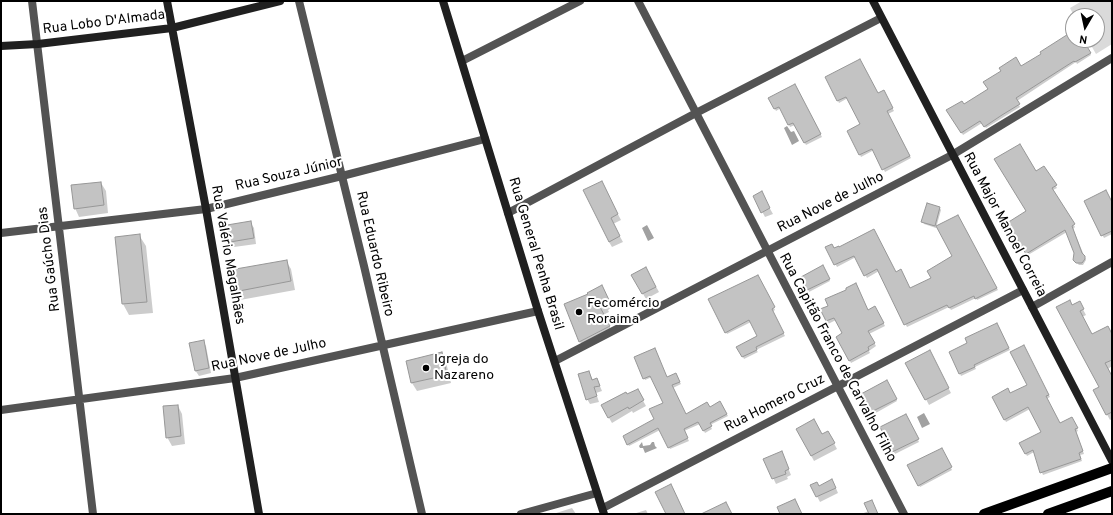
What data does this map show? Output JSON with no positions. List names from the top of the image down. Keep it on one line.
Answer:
{"streets":{"street":["Rua Lobo D'Almada","Rua Souza Júnior","Rua Nove de Julho","Rua Major Manoel Correia","Rua Eduardo Ribeiro","Rua General Penha Brasil","Rua Valério Magalhães","Rua Gaúcho Dias","Rua Capitão Franco de Carvalho Filho","Rua Homero Cruz"]},"crossings":[["Rua Lobo D'Almada","Rua Valério Magalhães"],["Rua Lobo D'Almada","Rua Gaúcho Dias"],["Rua Souza Júnior","Rua Eduardo Ribeiro"],["Rua Souza Júnior","Rua General Penha Brasil"],["Rua Souza Júnior","Rua Valério Magalhães"],["Rua Souza Júnior","Rua Gaúcho Dias"],["Rua Nove de Julho","Rua Major Manoel Correia"],["Rua Nove de Julho","Rua Eduardo Ribeiro"],["Rua Nove de Julho","Rua General Penha Brasil"],["Rua Nove de Julho","Rua Valério Magalhães"],["Rua Nove de Julho","Rua Gaúcho Dias"],["Rua Nove de Julho","Rua Capitão Franco de Carvalho Filho"],["Rua Major Manoel Correia","Rua Homero Cruz"],["Rua General Penha Brasil","Rua Homero Cruz"],["Rua Capitão Franco de Carvalho Filho","Rua Homero Cruz"]],"places":["Fecomércio Roraima","Igreja do Nazareno"],"north":"bottom"}
